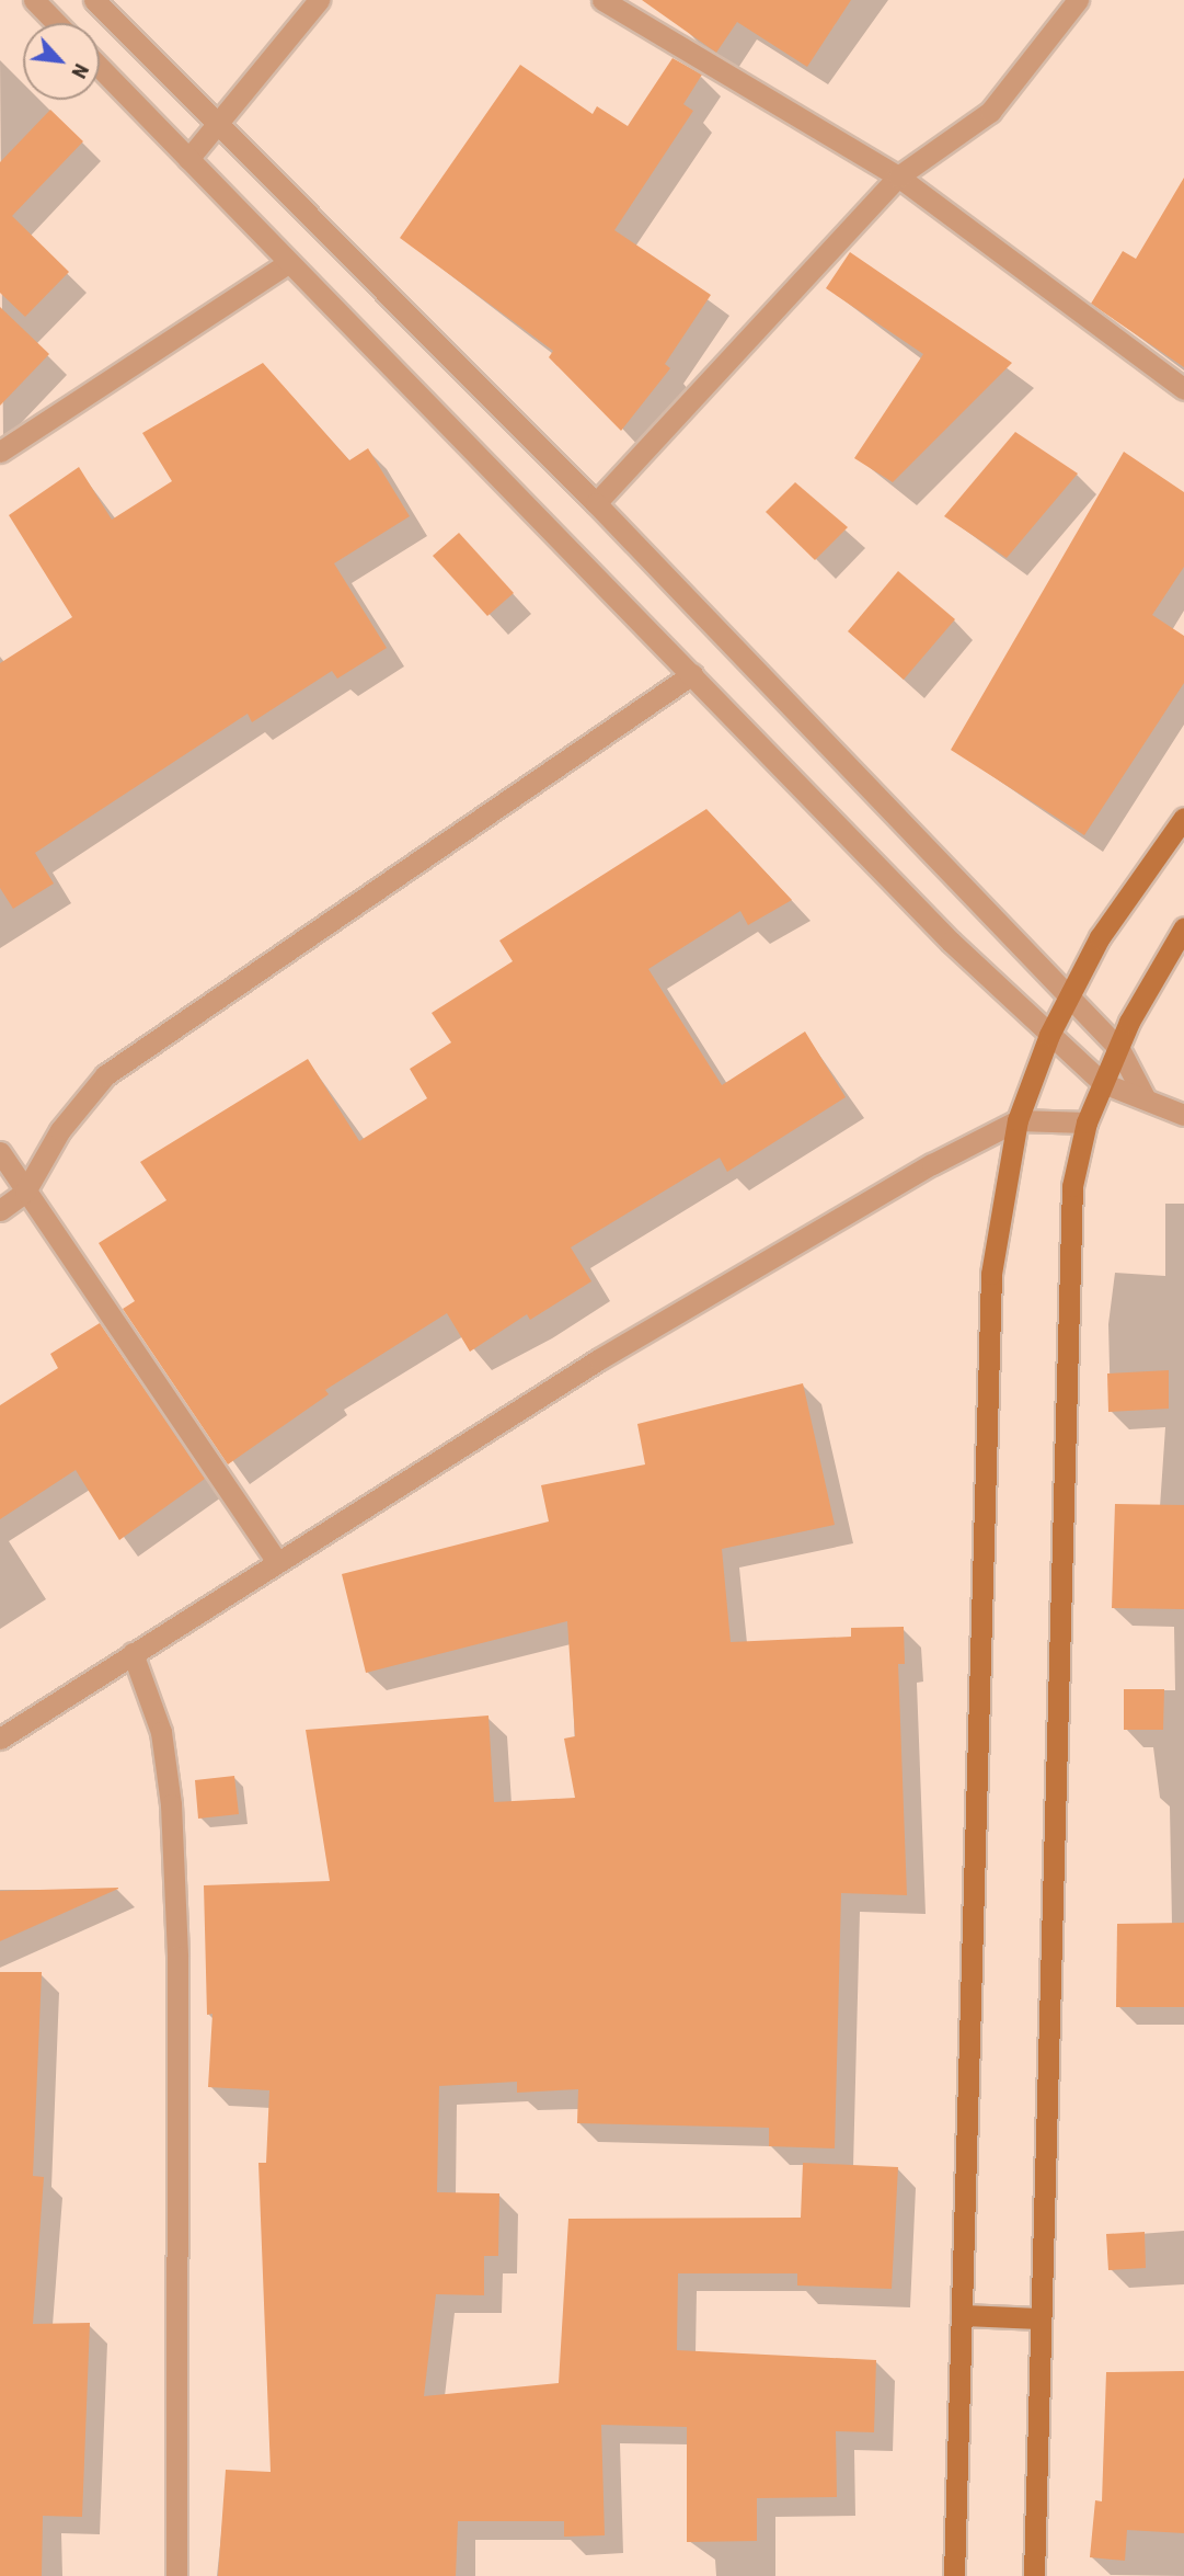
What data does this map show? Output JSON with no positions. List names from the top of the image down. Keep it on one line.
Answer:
{"north":"bottom right"}
